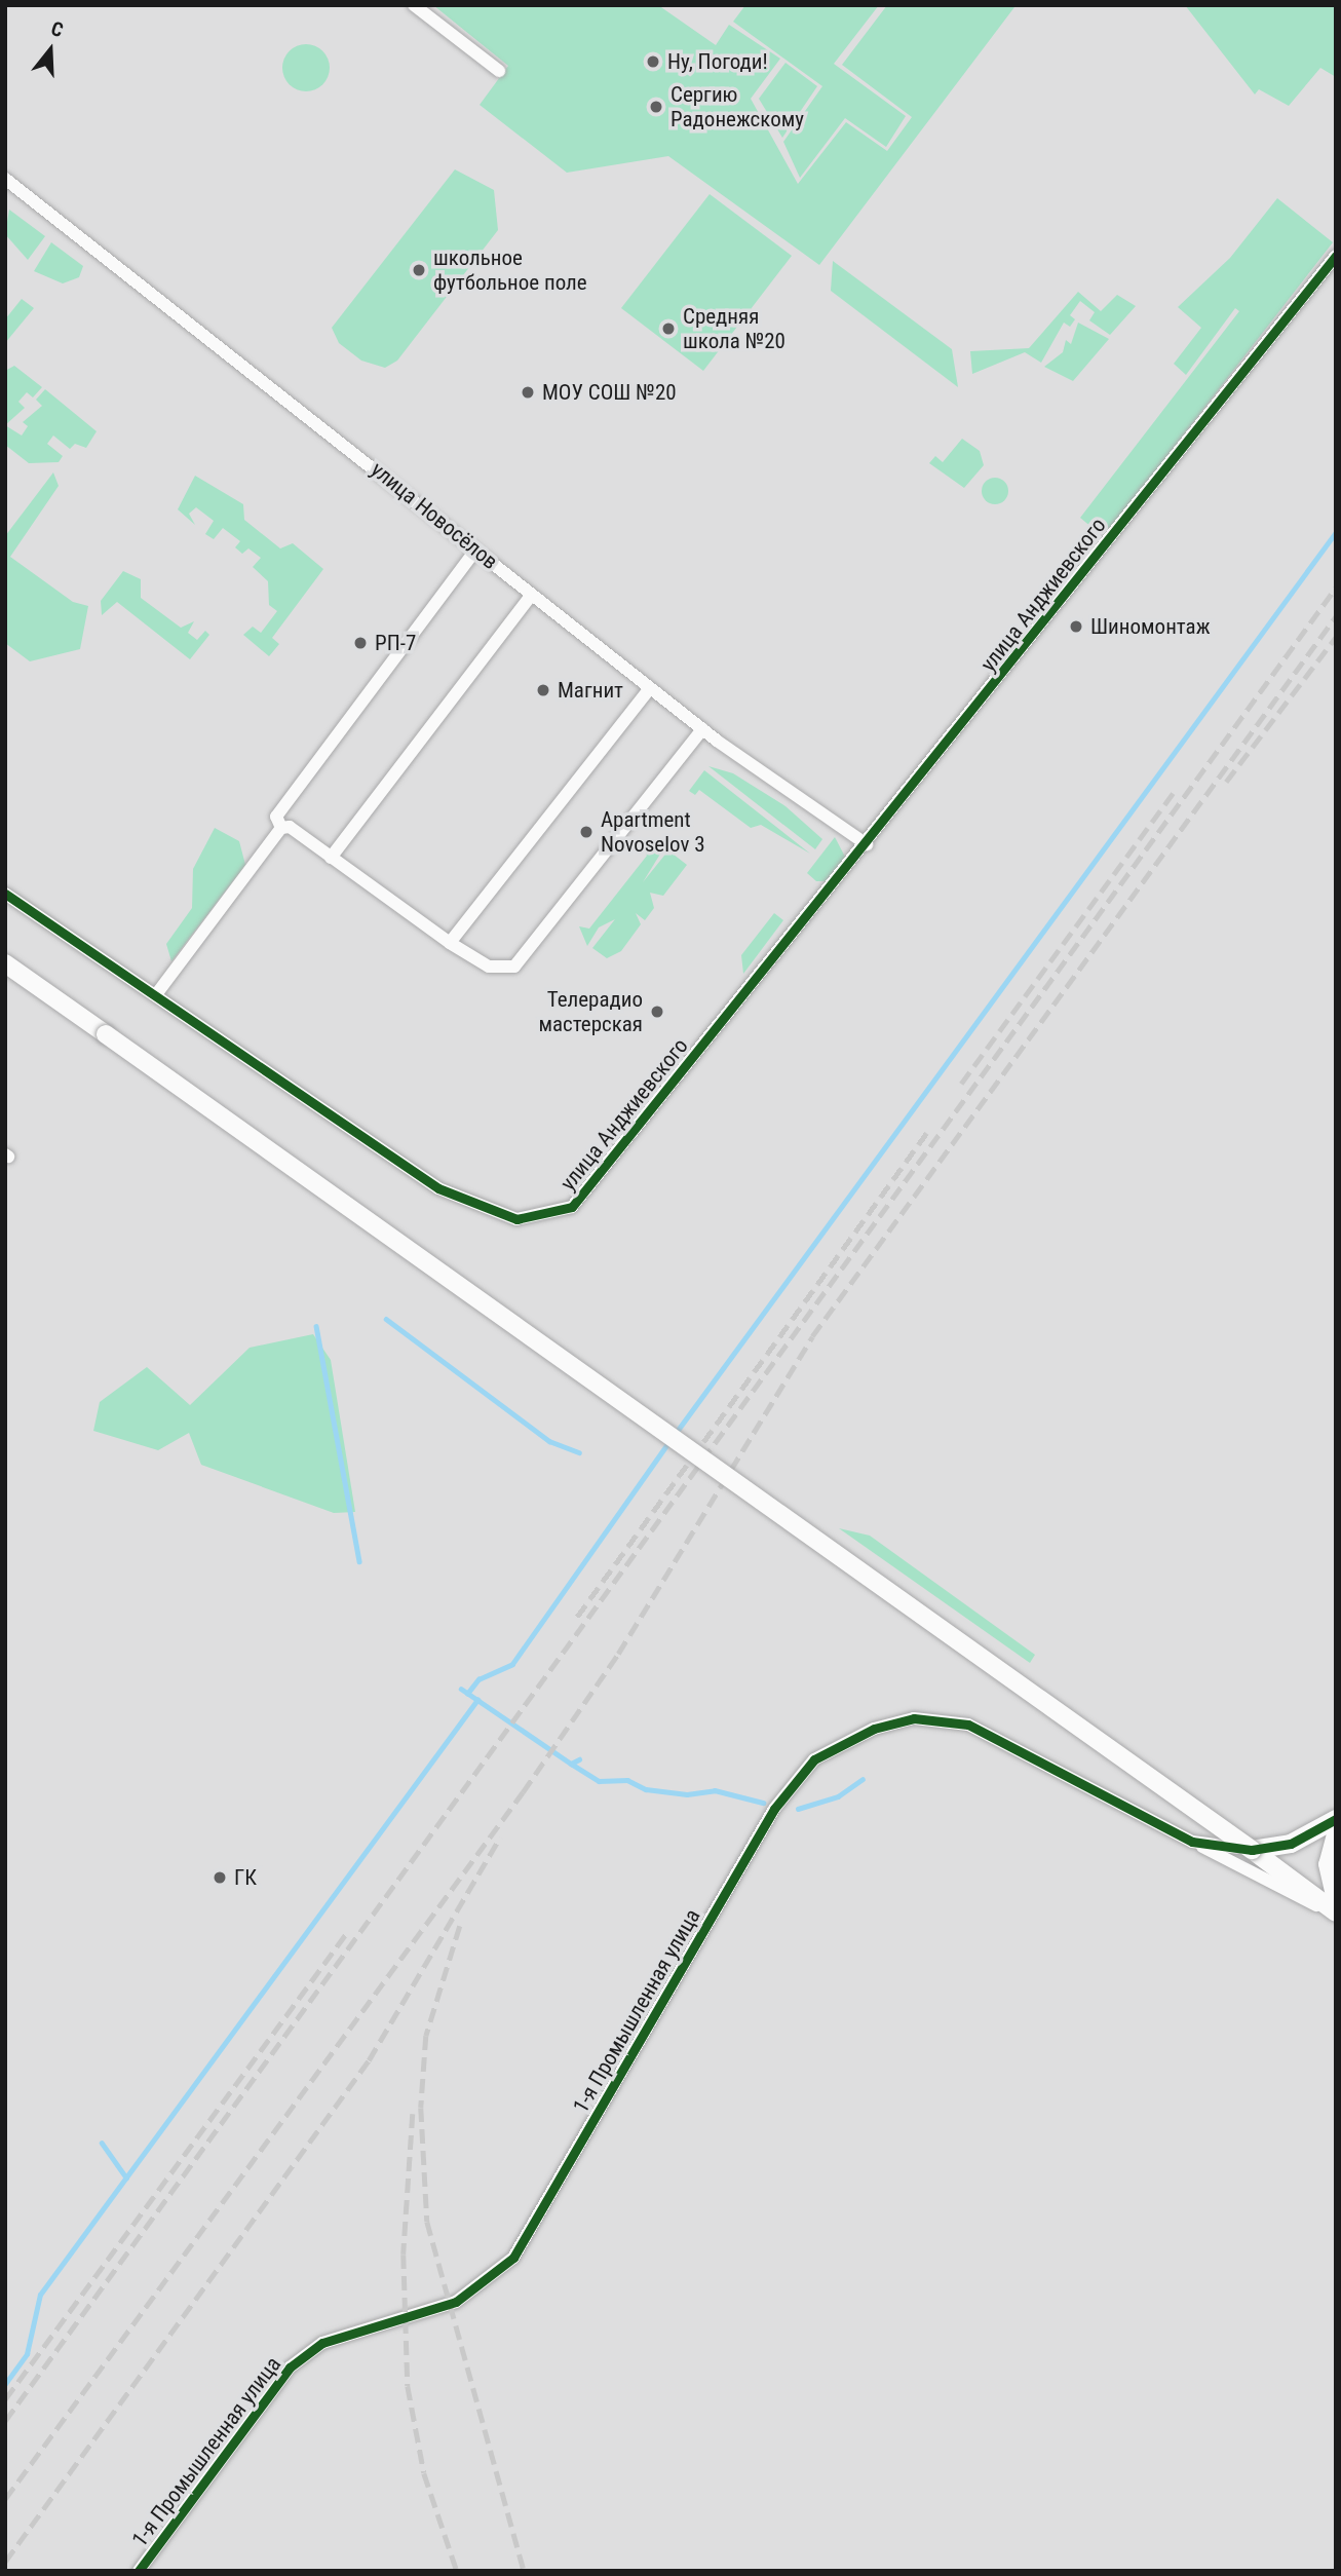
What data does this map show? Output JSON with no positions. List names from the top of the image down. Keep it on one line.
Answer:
{"streets":{"street":["улица Новосёлов","улица Анджиевского","1-я Промышленная улица"]},"crossings":[["улица Новосёлов","улица Анджиевского"]],"places":["Ну, Погоди!","Сергию Радонежскому","школьное футбольное поле","Средняя школа №20","МОУ СОШ №20","Шиномонтаж","РП-7","Магнит","Apartment Novoselov 3","Телерадио мастерская","ГК"],"north":"top"}
